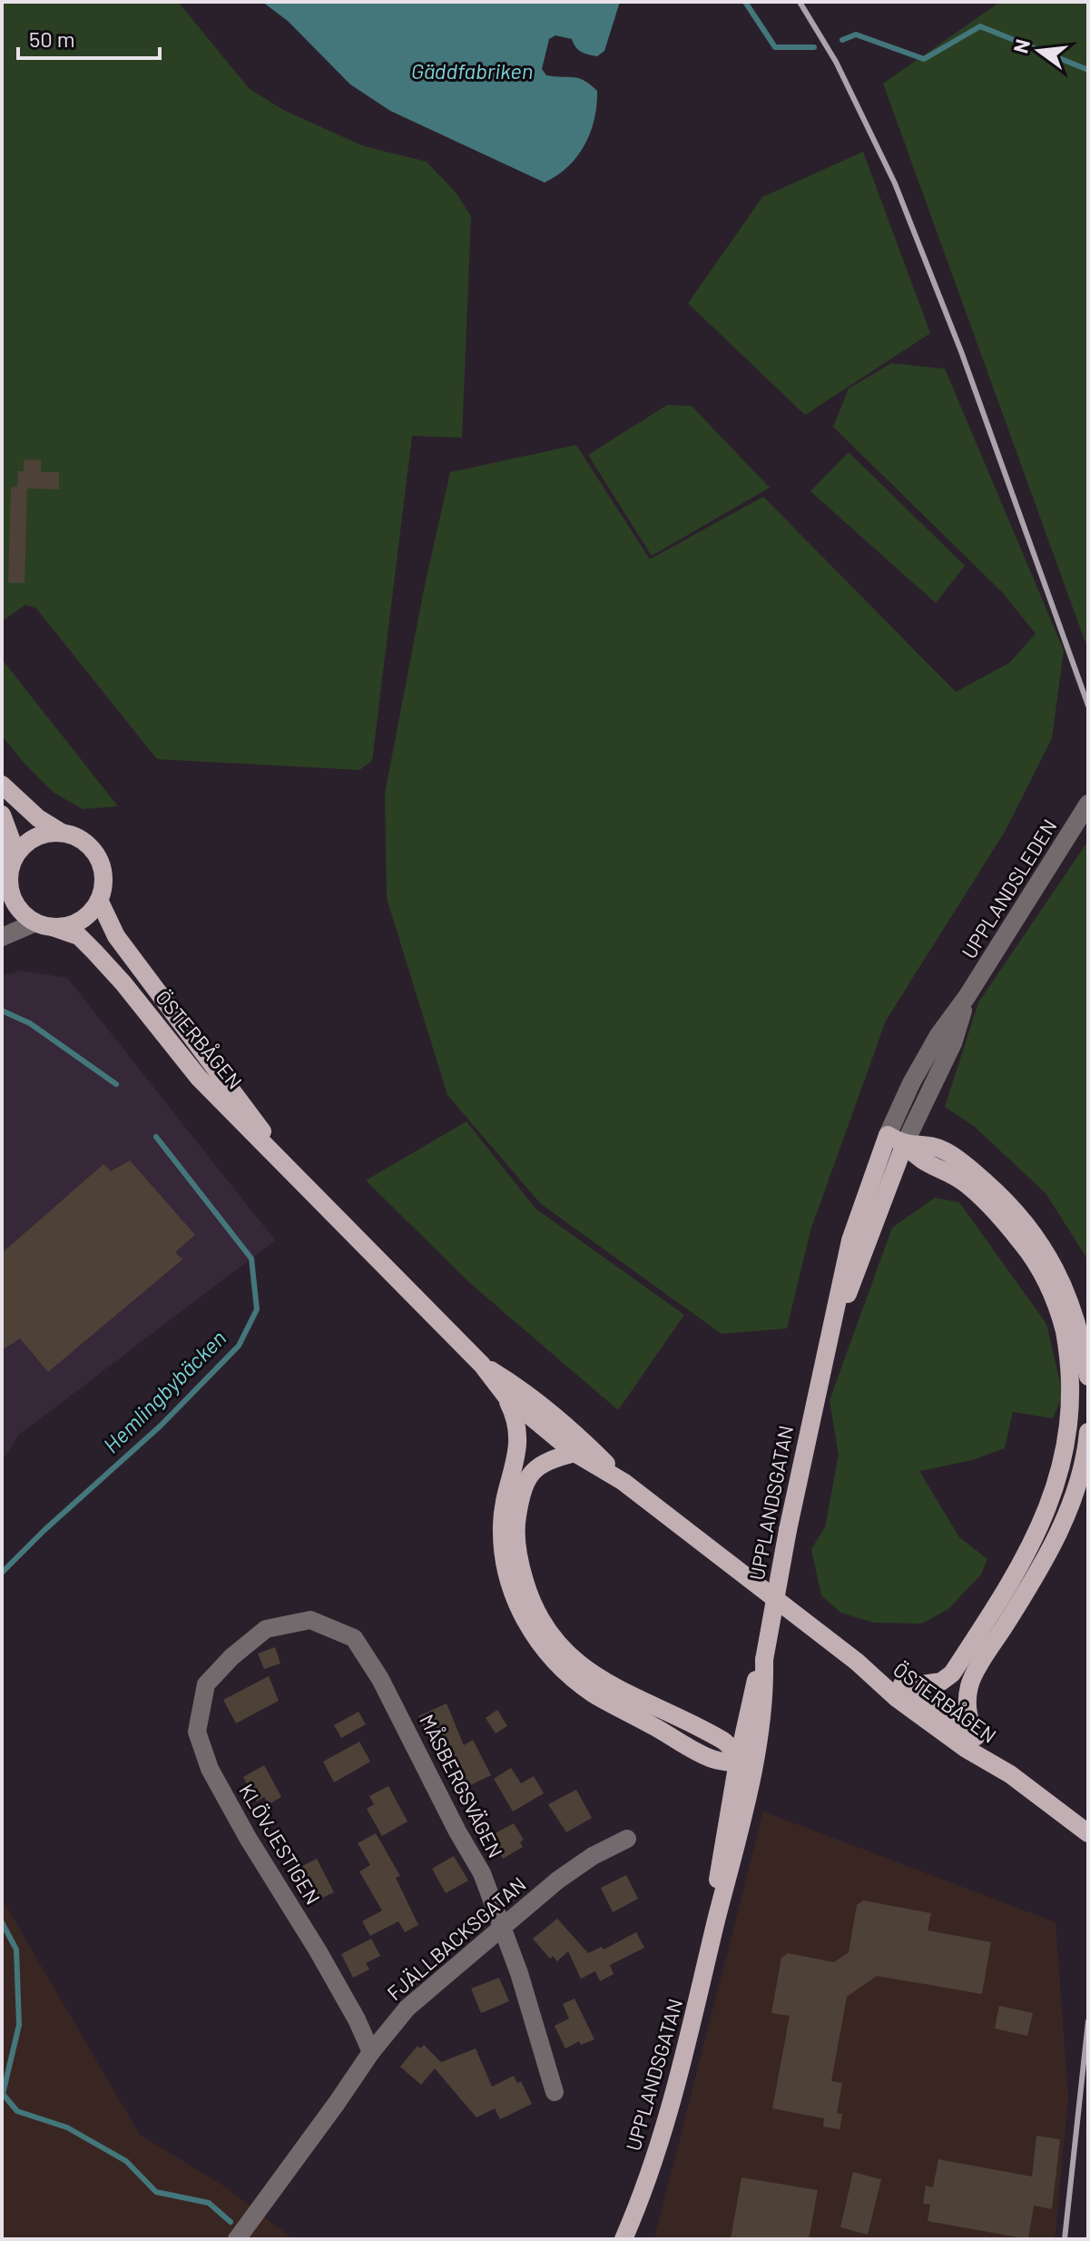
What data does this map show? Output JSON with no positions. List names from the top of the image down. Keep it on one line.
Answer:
{"streets":{"main road":["ÖSTERBÅGEN","UPPLANDSGATAN"],"street":["UPPLANDSLEDEN","MÅSBERGSVÄGEN","KLÖVJESTIGEN","FJÄLLBACKSGATAN"]},"crossings":[["UPPLANDSLEDEN","UPPLANDSGATAN"],["MÅSBERGSVÄGEN","KLÖVJESTIGEN"],["MÅSBERGSVÄGEN","FJÄLLBACKSGATAN"],["KLÖVJESTIGEN","FJÄLLBACKSGATAN"]],"water":["Gäddfabriken","Hemlingbybäcken"],"scale_bar":"50 m","north":"left"}
